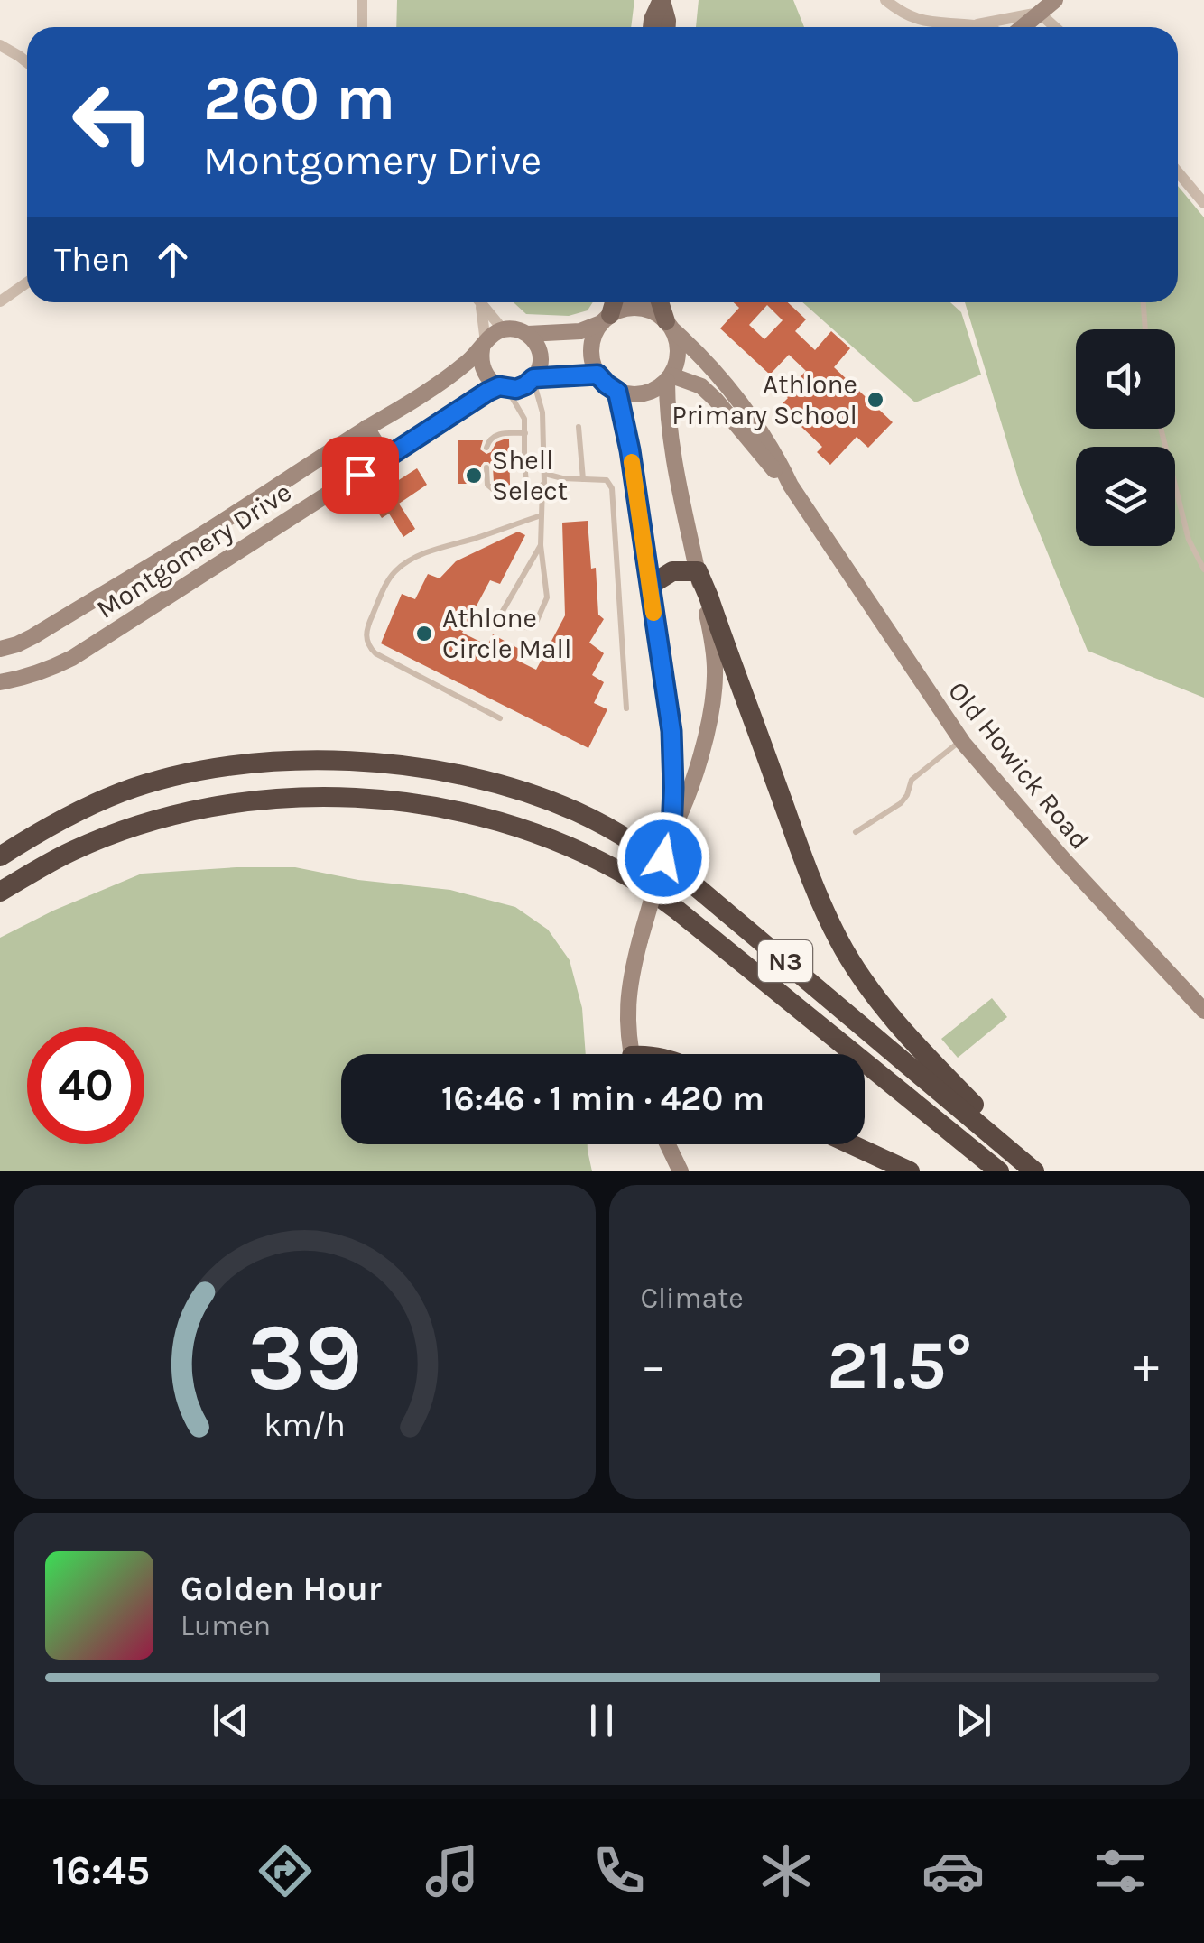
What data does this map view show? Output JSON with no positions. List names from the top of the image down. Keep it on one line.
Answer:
{"streets":{"highway":["N3"],"street":["Montgomery Drive","Old Howick Road"]},"places":["Athlone Primary School","Shell Select","Athlone Circle Mall"],"page":{"turn":["260 m","Montgomery Drive"],"then":"Then","limit":"40","trip":"16:46 · 1 min · 420 m","tile":"Climate","heat":["−","21.5°","+"],"song":["Golden Hour","Lumen"],"tabs":"16:45","gauge":["39","km/h"]}}
